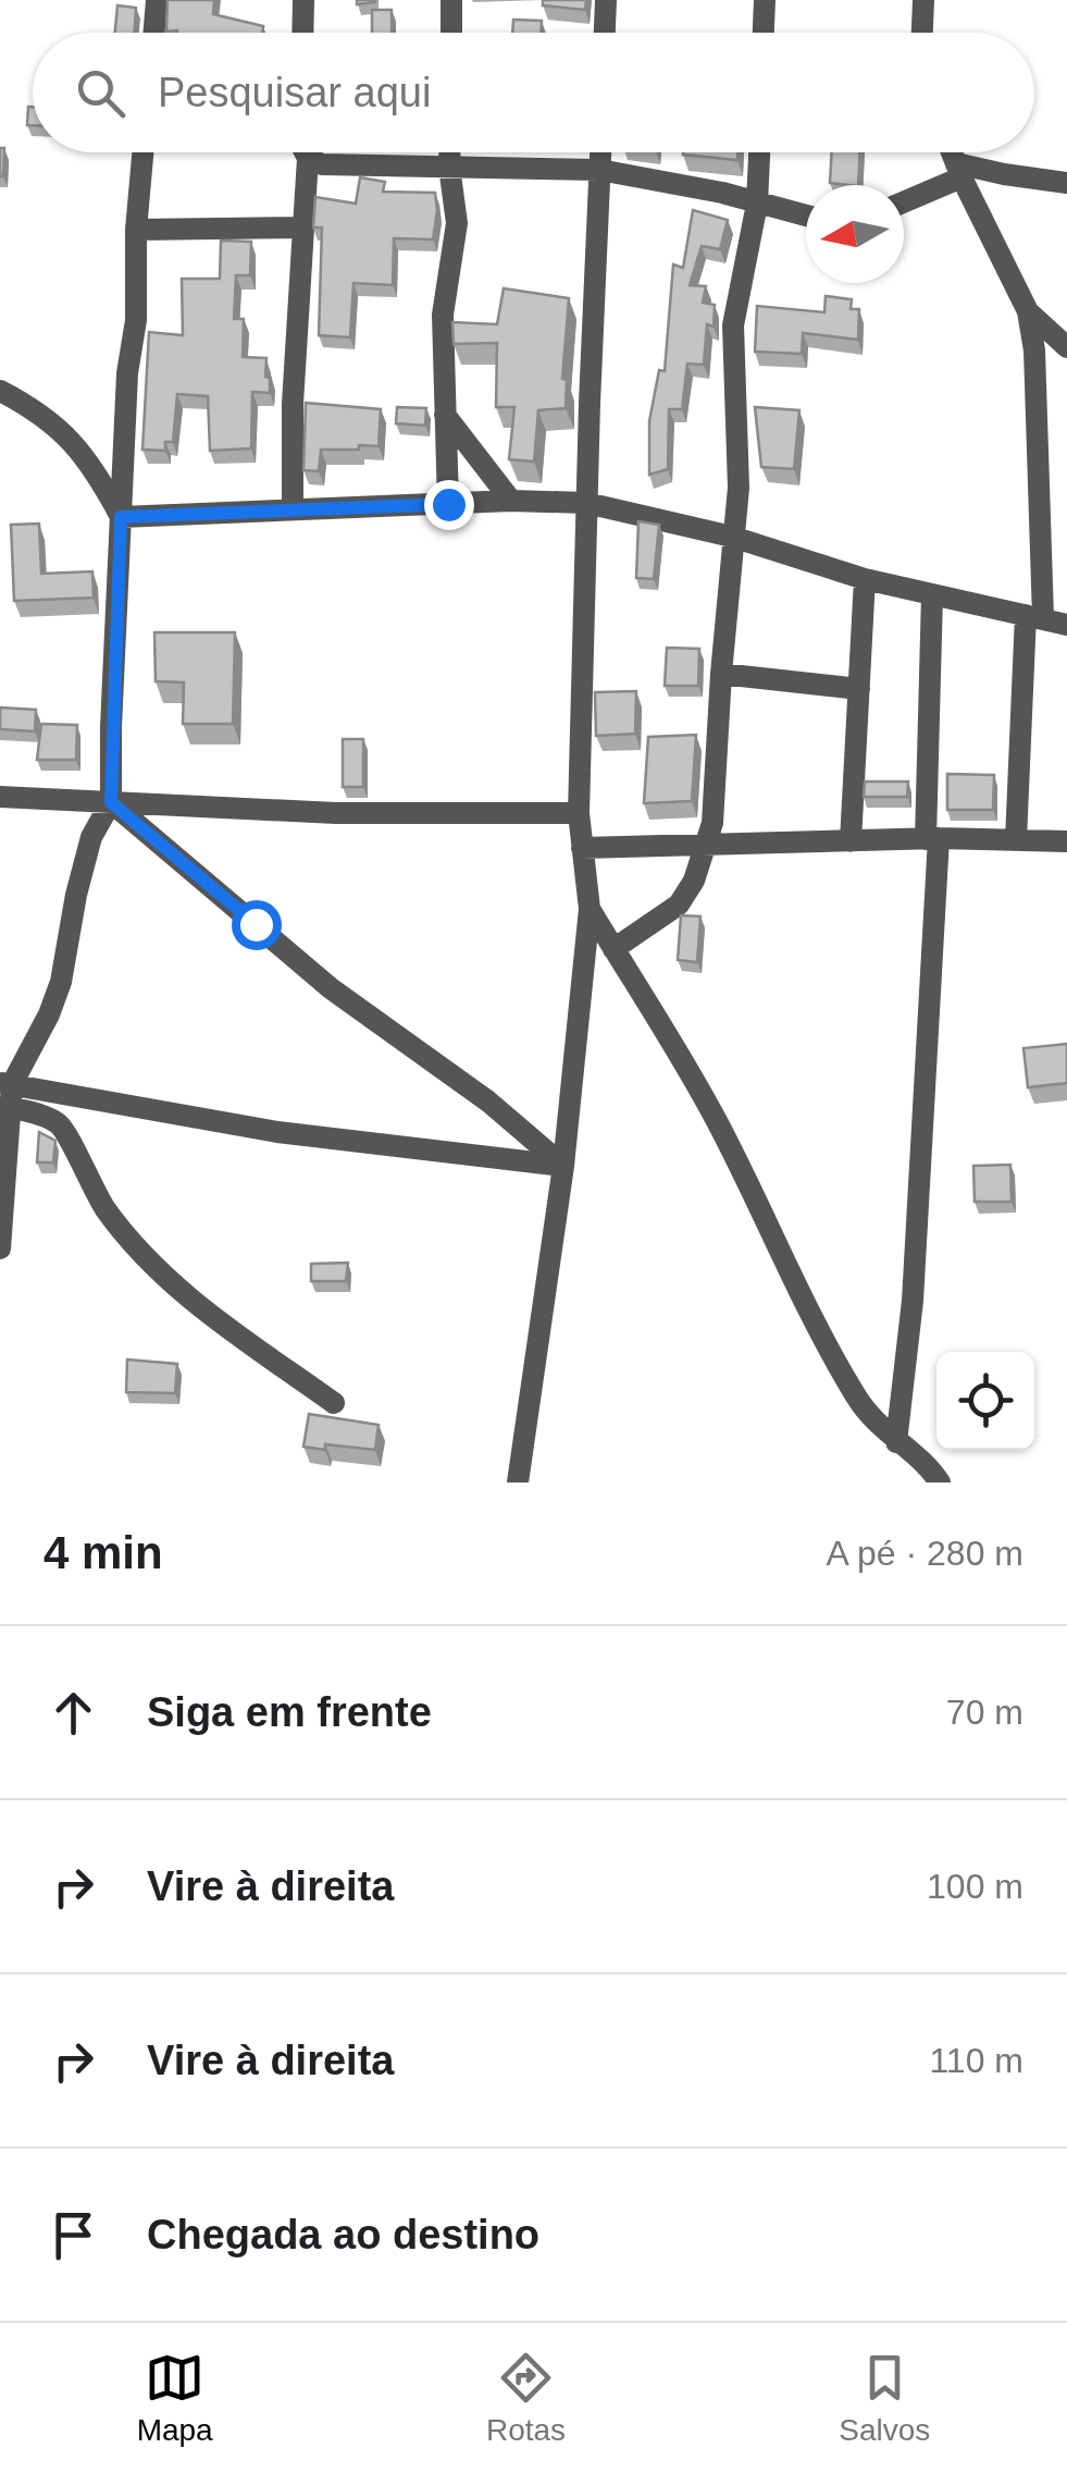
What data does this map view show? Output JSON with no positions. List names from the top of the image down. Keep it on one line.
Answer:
{"north":"left","page":{"search":"Pesquisar aqui","heading":["4 min","A pé · 280 m"],"list":[["Siga em frente","70 m"],["Vire à direita","100 m"],["Vire à direita","110 m"],"Chegada ao destino"],"nav":["Mapa","Rotas","Salvos"]}}
